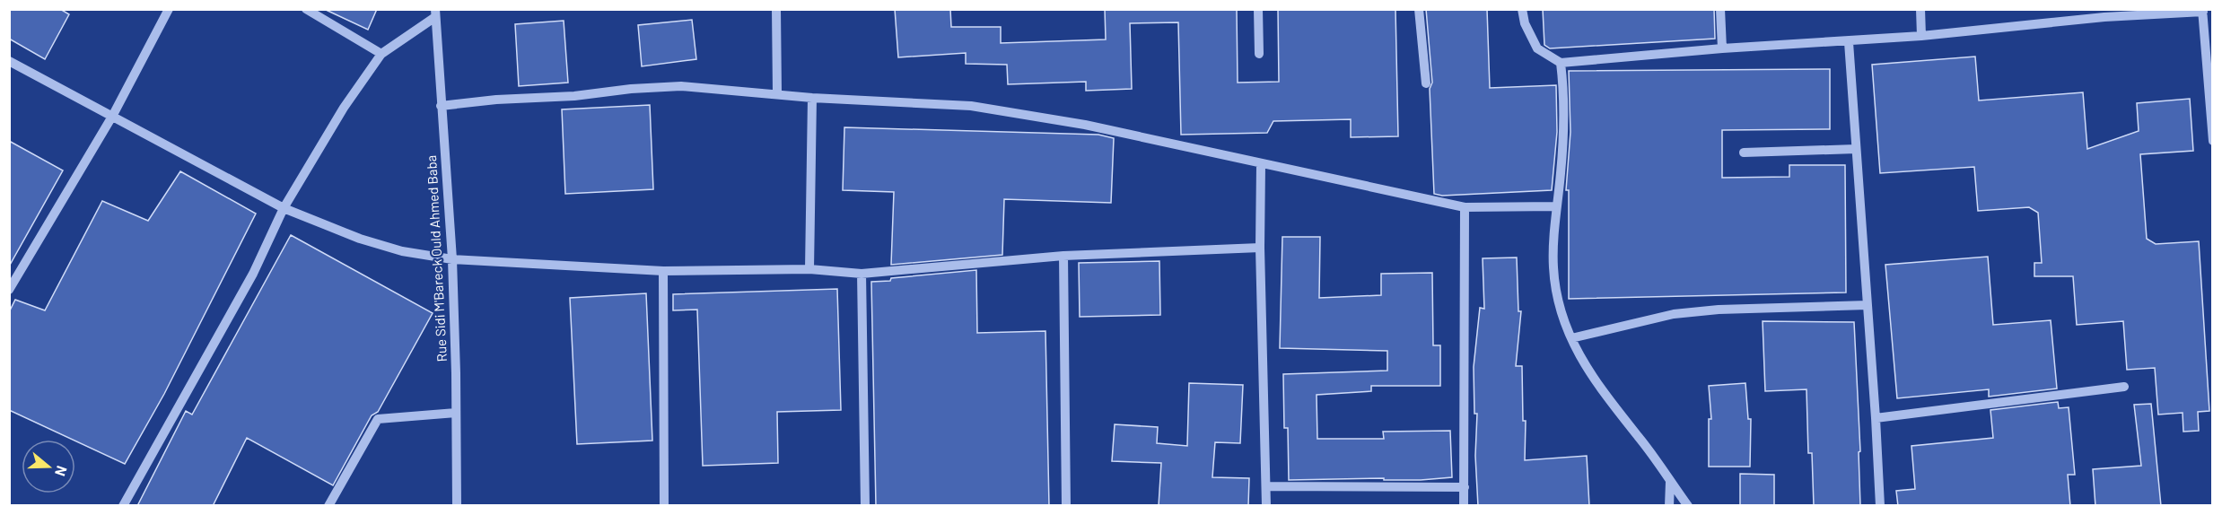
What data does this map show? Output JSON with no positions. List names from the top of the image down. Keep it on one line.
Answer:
{"streets":{"street":["Rue Sidi M'Bareck Ould Ahmed Baba"]},"north":"right"}
